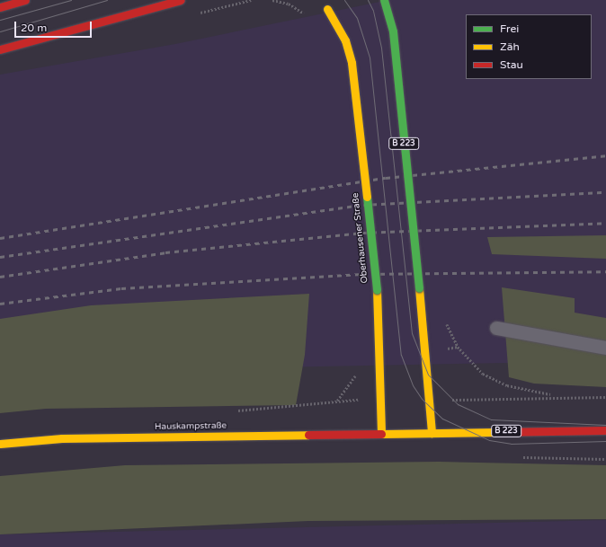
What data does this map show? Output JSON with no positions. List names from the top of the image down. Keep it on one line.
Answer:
{"streets":{"main road":["B 223","Oberhausener Straße","Hauskampstraße"]},"crossings":[["B 223","Oberhausener Straße"],["B 223","Hauskampstraße"],["Oberhausener Straße","Hauskampstraße"]],"legend":["Frei","Zäh","Stau"],"scale_bar":"20 m"}
